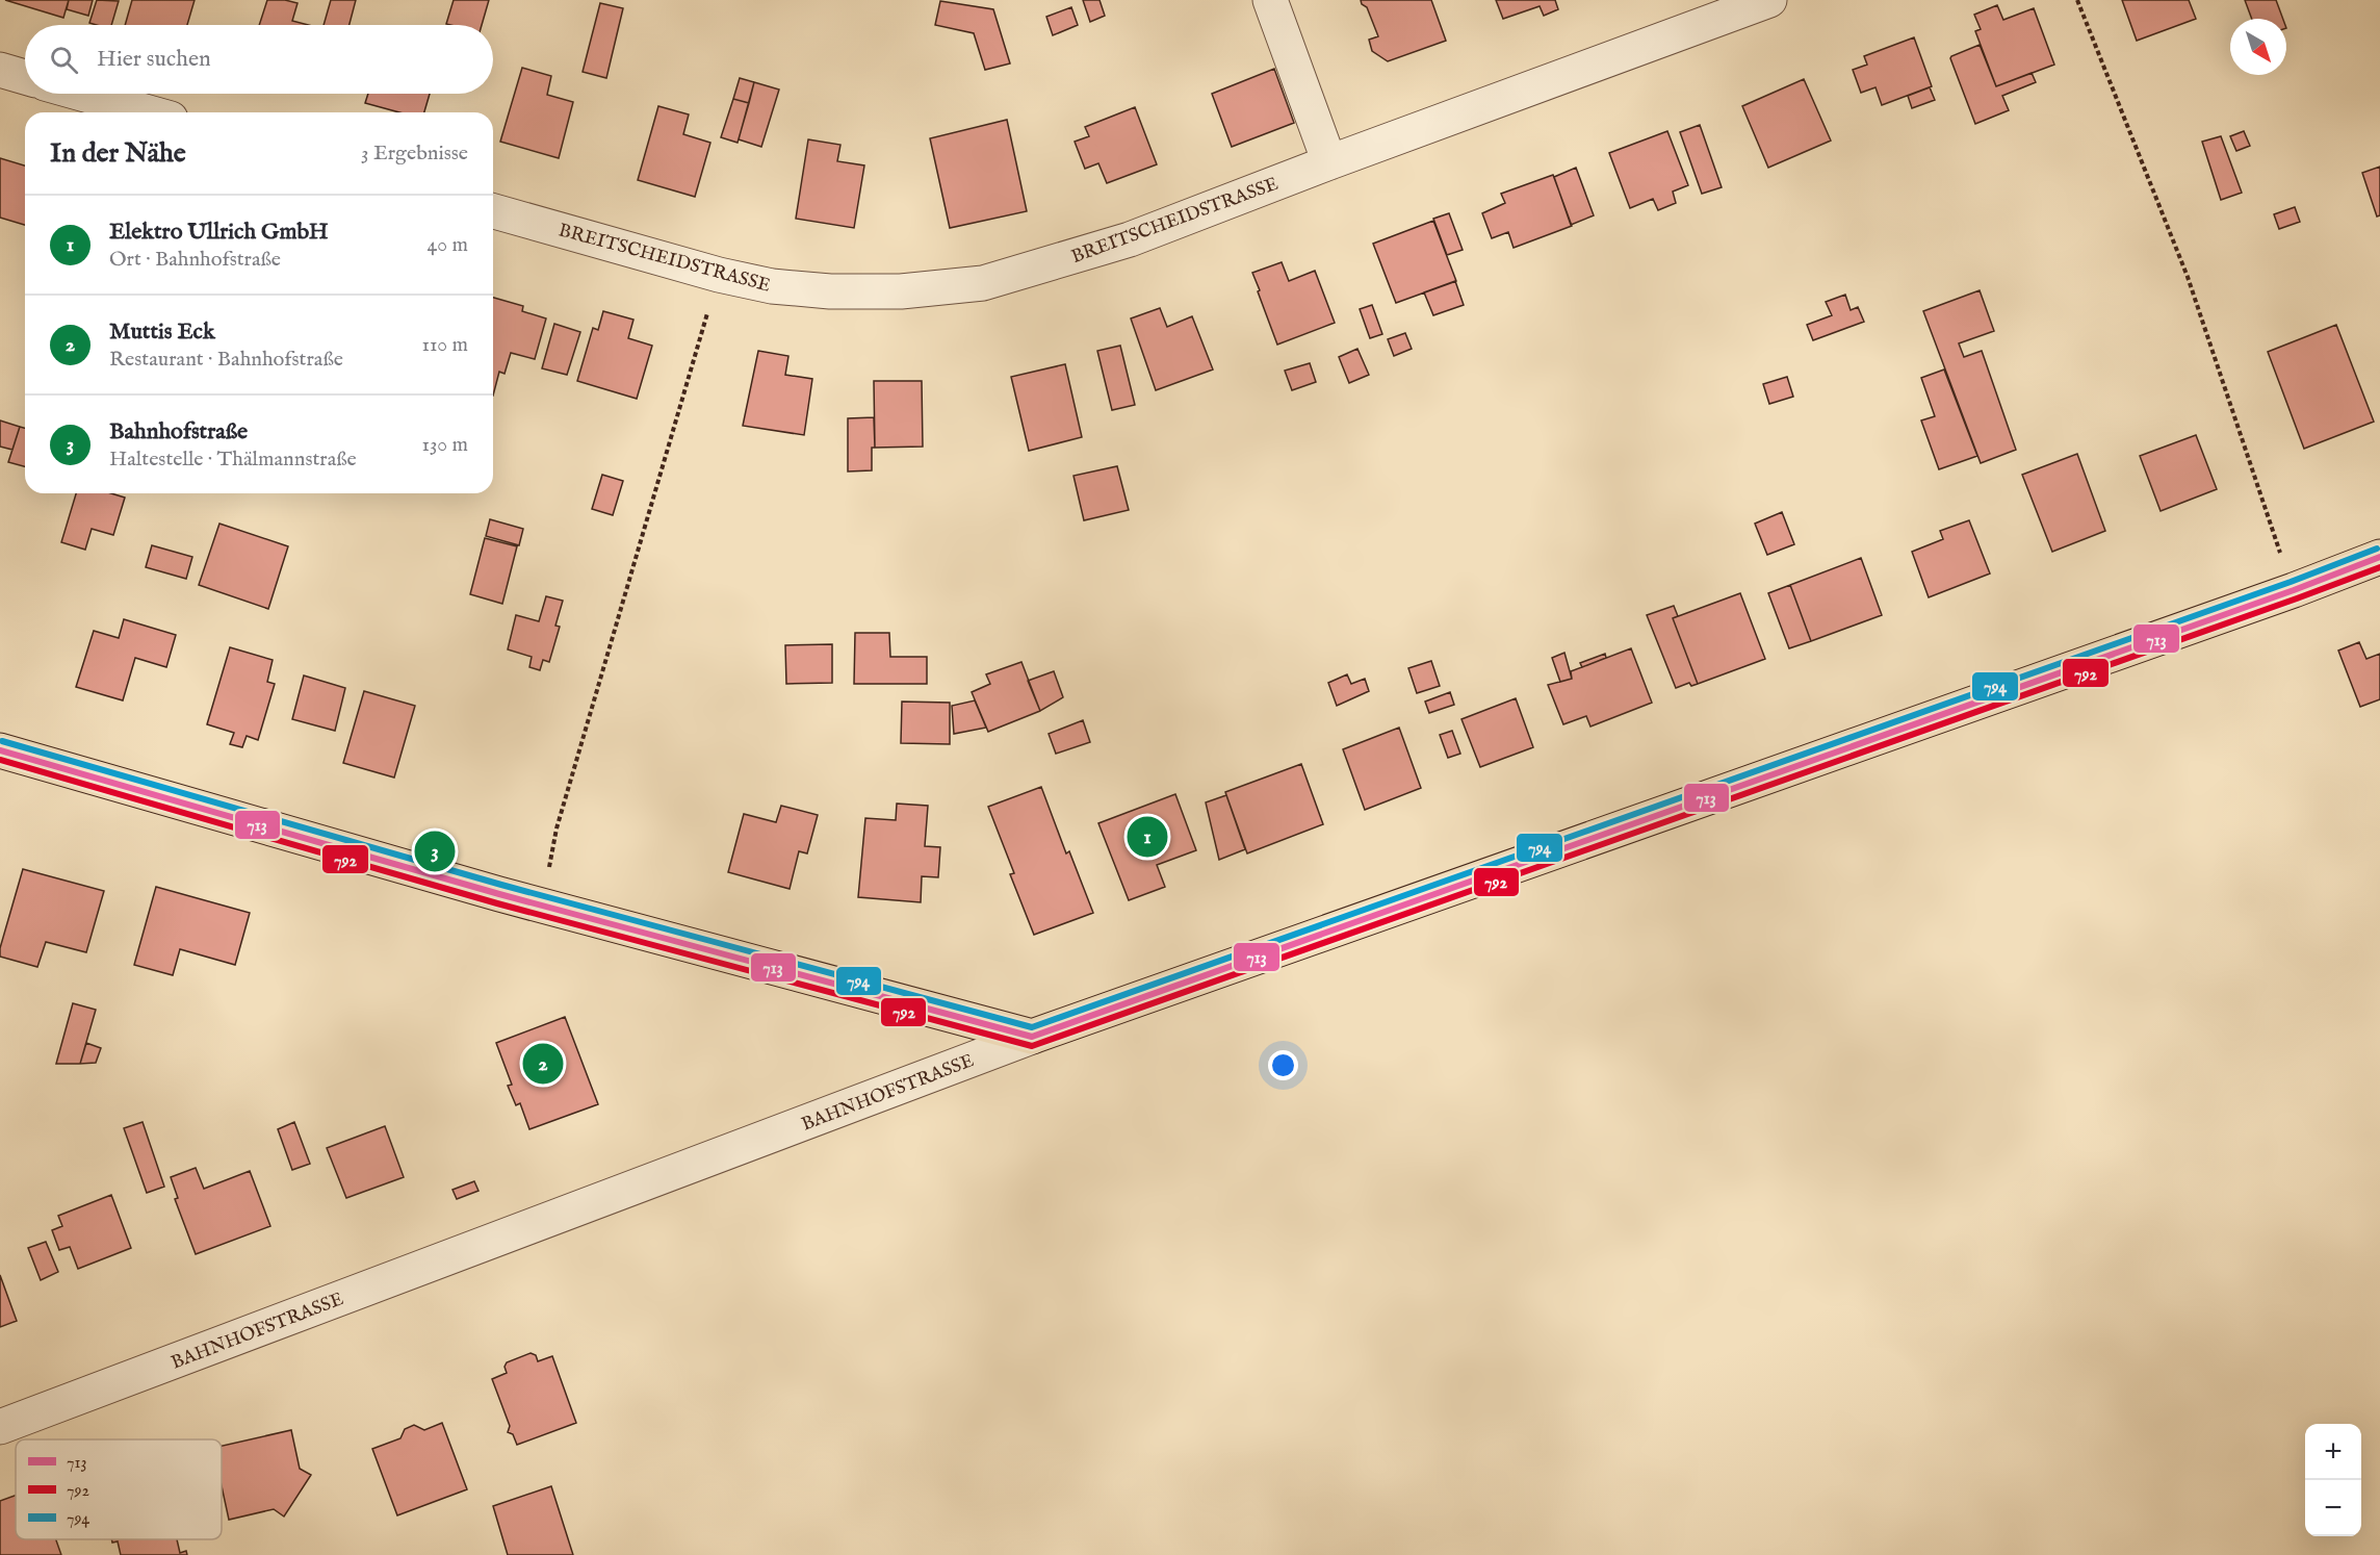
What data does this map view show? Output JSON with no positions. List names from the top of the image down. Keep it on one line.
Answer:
{"streets":{"main road":["BAHNHOFSTRASSE"],"street":["BREITSCHEIDSTRASSE"]},"lines":["transit line 794","transit line 713","transit line 792"],"legend":["713","792","794"],"north":"bottom right","page":{"search":"Hier suchen","heading":["In der Nähe","3 Ergebnisse"],"list":[{"mark":"1","name":"Elektro Ullrich GmbH","note":"Ort · Bahnhofstraße","value":"40 m"},{"mark":"2","name":"Muttis Eck","note":"Restaurant · Bahnhofstraße","value":"110 m"},{"mark":"3","name":"Bahnhofstraße","note":"Haltestelle · Thälmannstraße","value":"130 m"}],"pins":["1","3","2"],"map_buttons":["+","−"]}}
